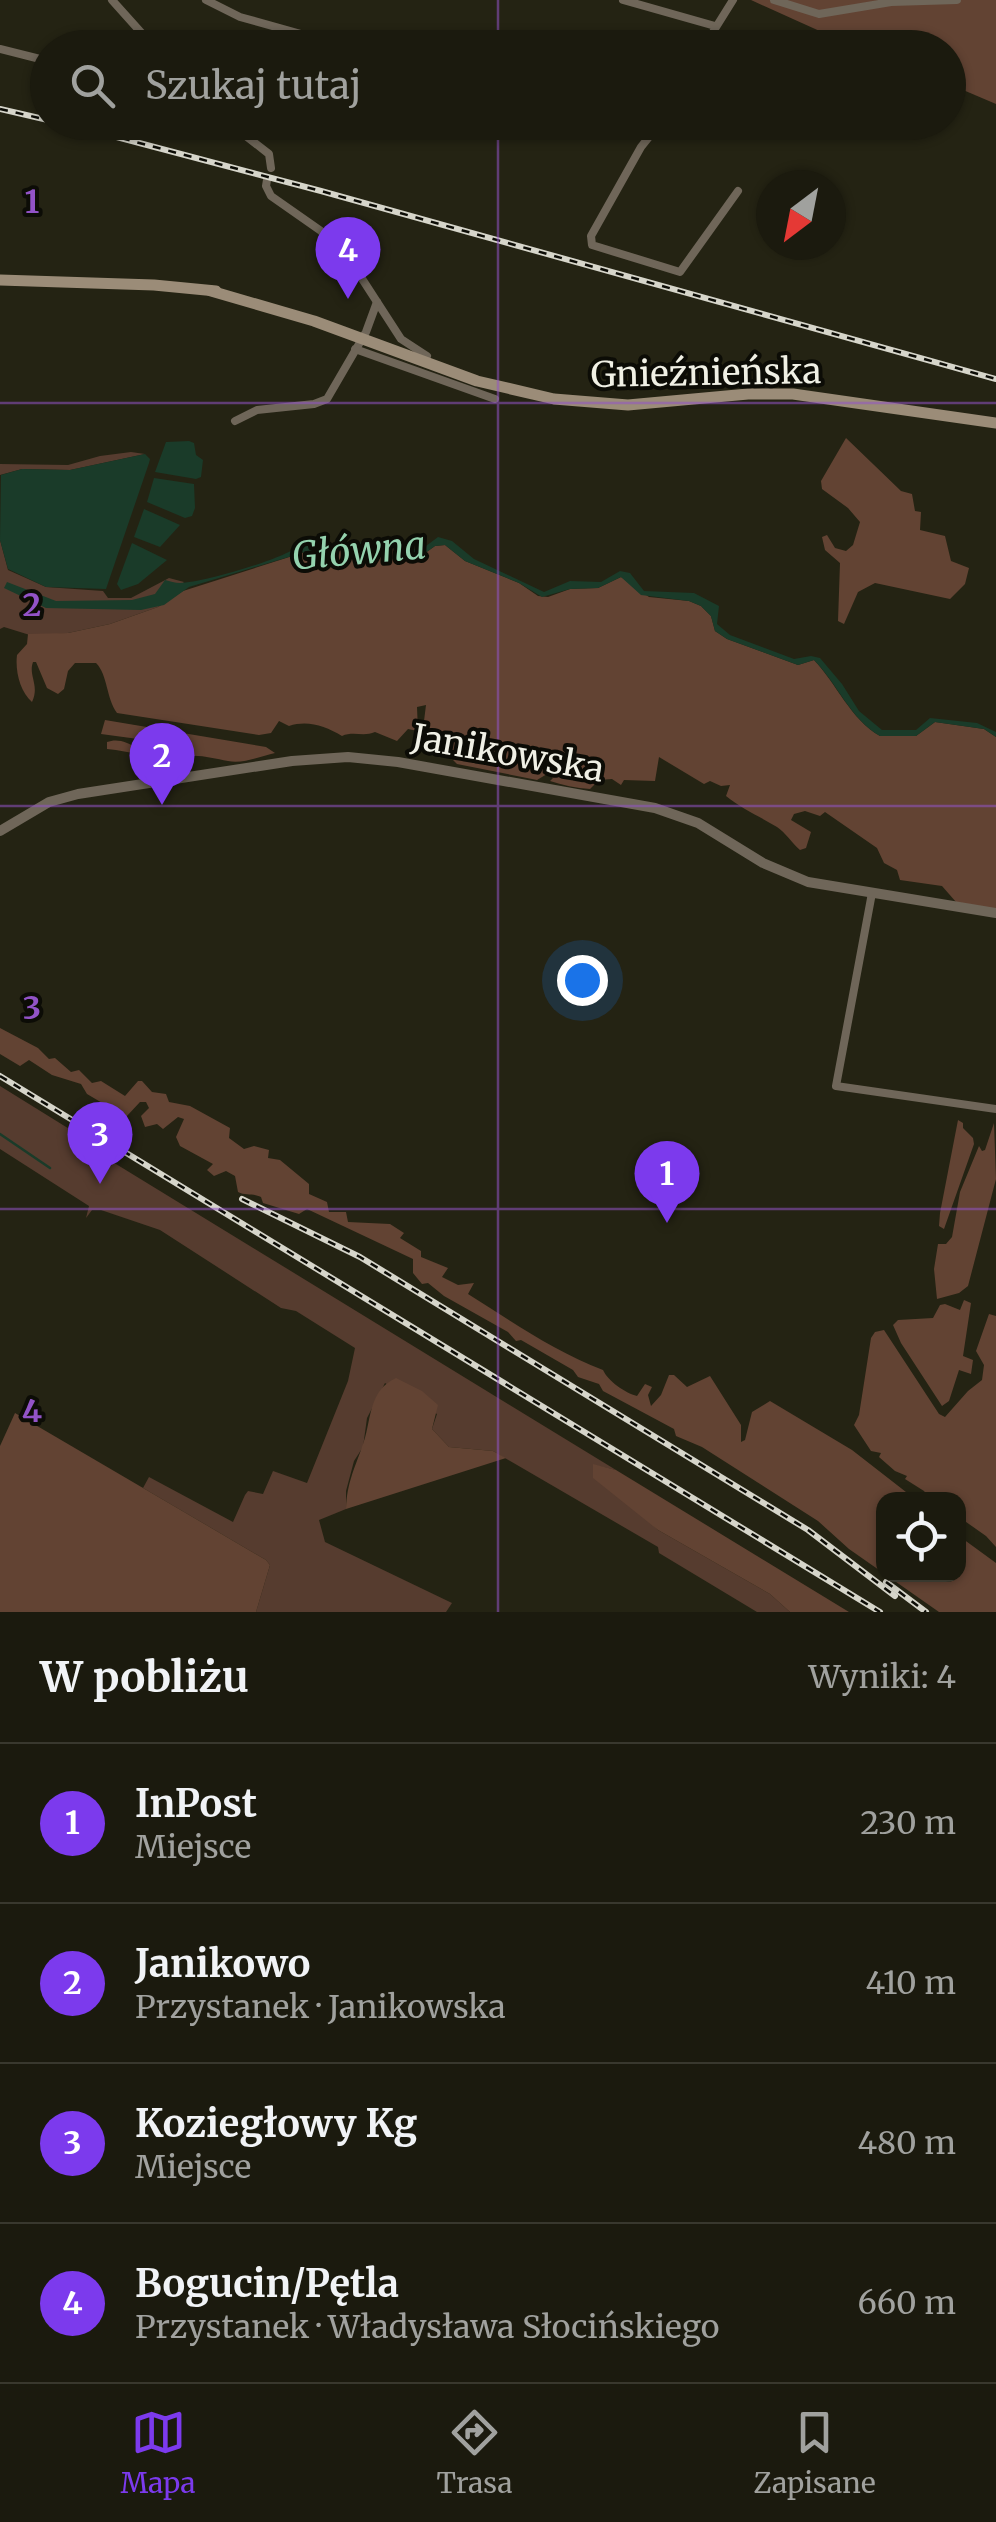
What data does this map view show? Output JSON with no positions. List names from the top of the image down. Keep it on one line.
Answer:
{"streets":{"main road":["Gnieźnieńska"],"street":["Janikowska"]},"water":["Główna"],"north":"bottom left","page":{"search":"Szukaj tutaj","pins":["4","2","3","1"],"heading":["W pobliżu","Wyniki: 4"],"list":[{"mark":"1","name":"InPost","note":"Miejsce","value":"230 m"},{"mark":"2","name":"Janikowo","note":"Przystanek · Janikowska","value":"410 m"},{"mark":"3","name":"Koziegłowy Kg","note":"Miejsce","value":"480 m"},{"mark":"4","name":"Bogucin/Pętla","note":"Przystanek · Władysława Słocińskiego","value":"660 m"}],"nav":["Mapa","Trasa","Zapisane"]},"grid":{"rows":["1","2","3","4"]}}
